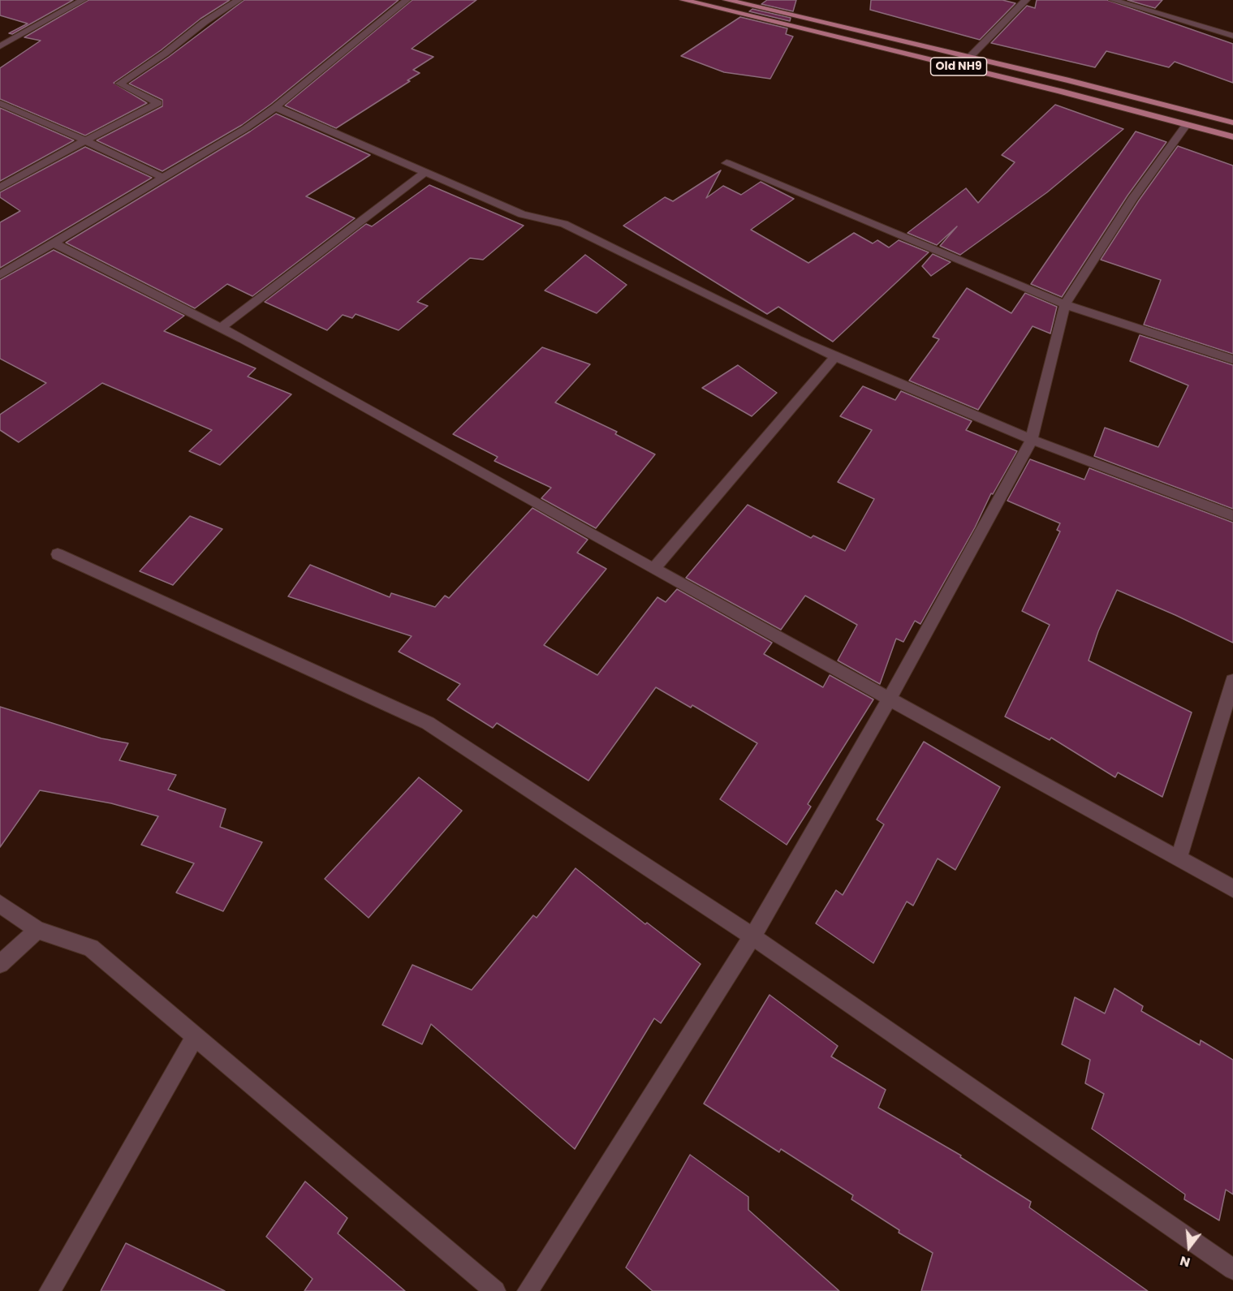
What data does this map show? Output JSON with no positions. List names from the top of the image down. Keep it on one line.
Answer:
{"streets":{"main road":["Old NH9"]},"north":"bottom"}
